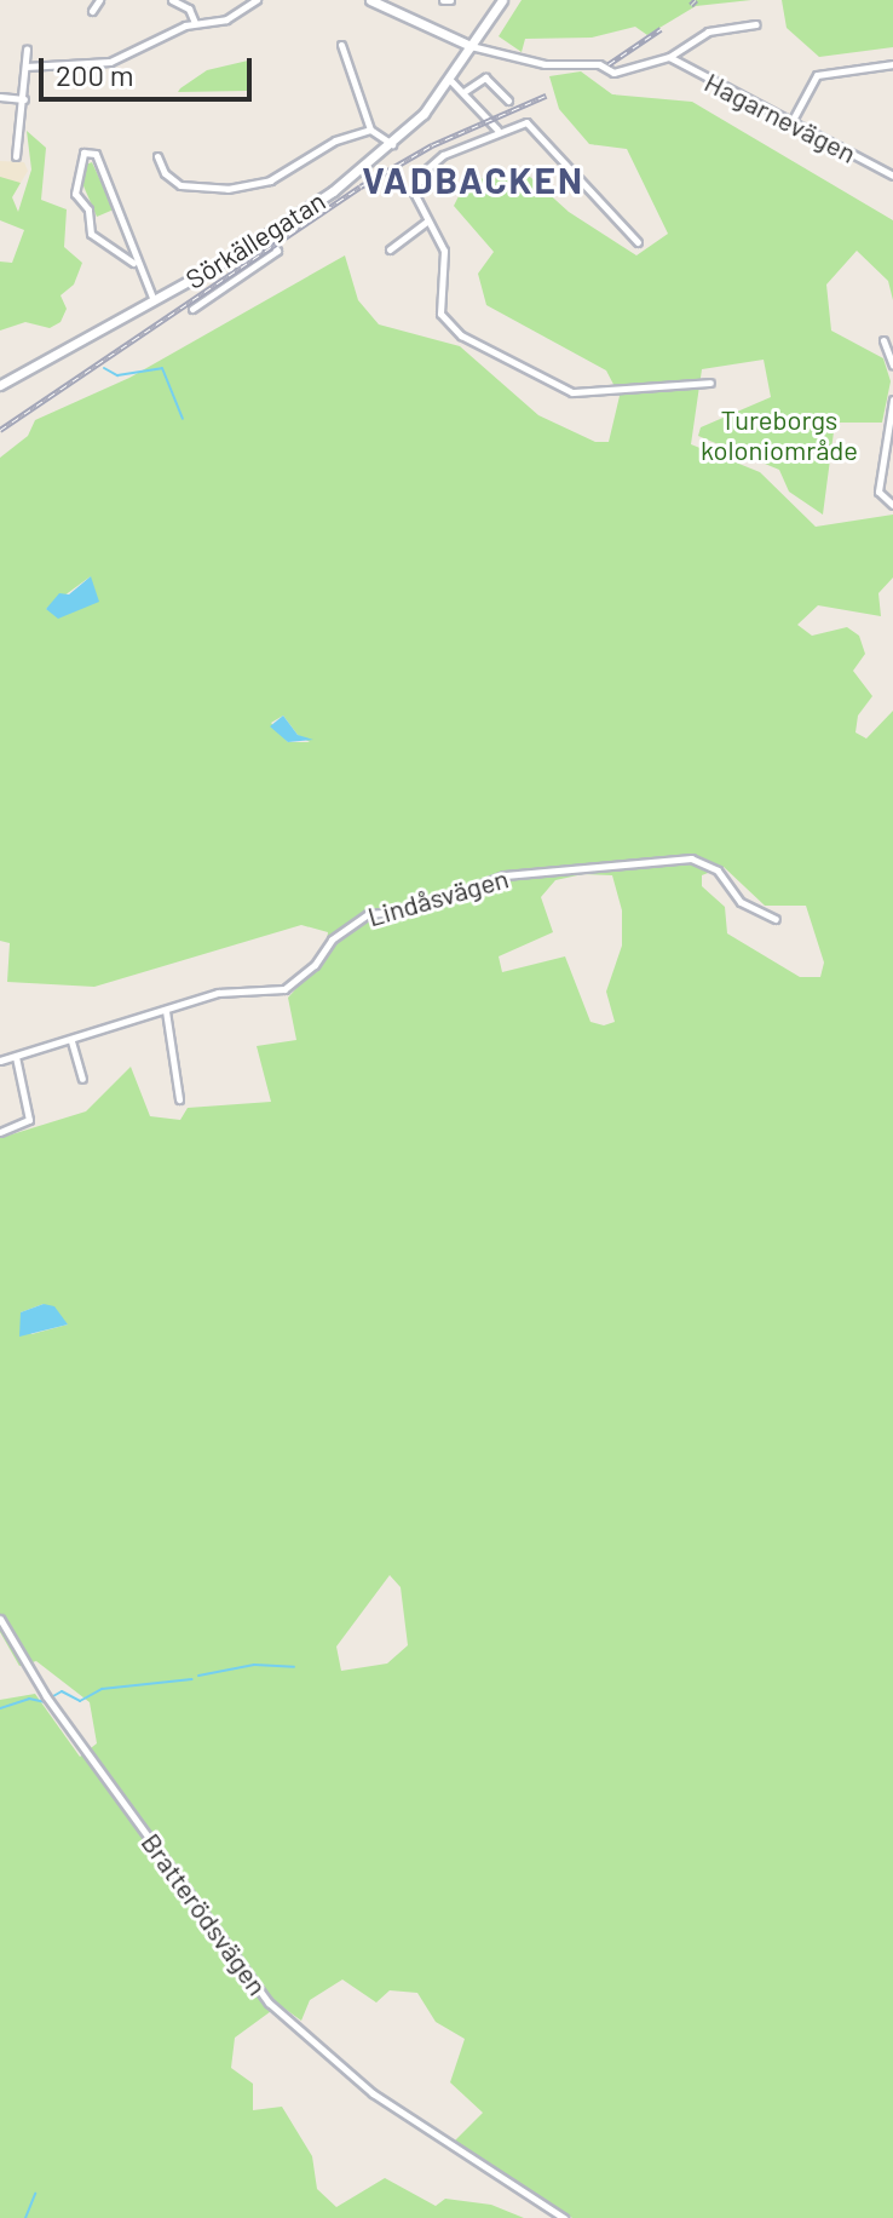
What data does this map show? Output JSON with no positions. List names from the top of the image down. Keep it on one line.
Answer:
{"streets":{"street":["Hagarnevägen","Sörkällegatan","Lindåsvägen","Bratterödsvägen"]},"districts":["VADBACKEN"],"parks":["Tureborgs koloniområde"],"scale_bar":"200 m"}
